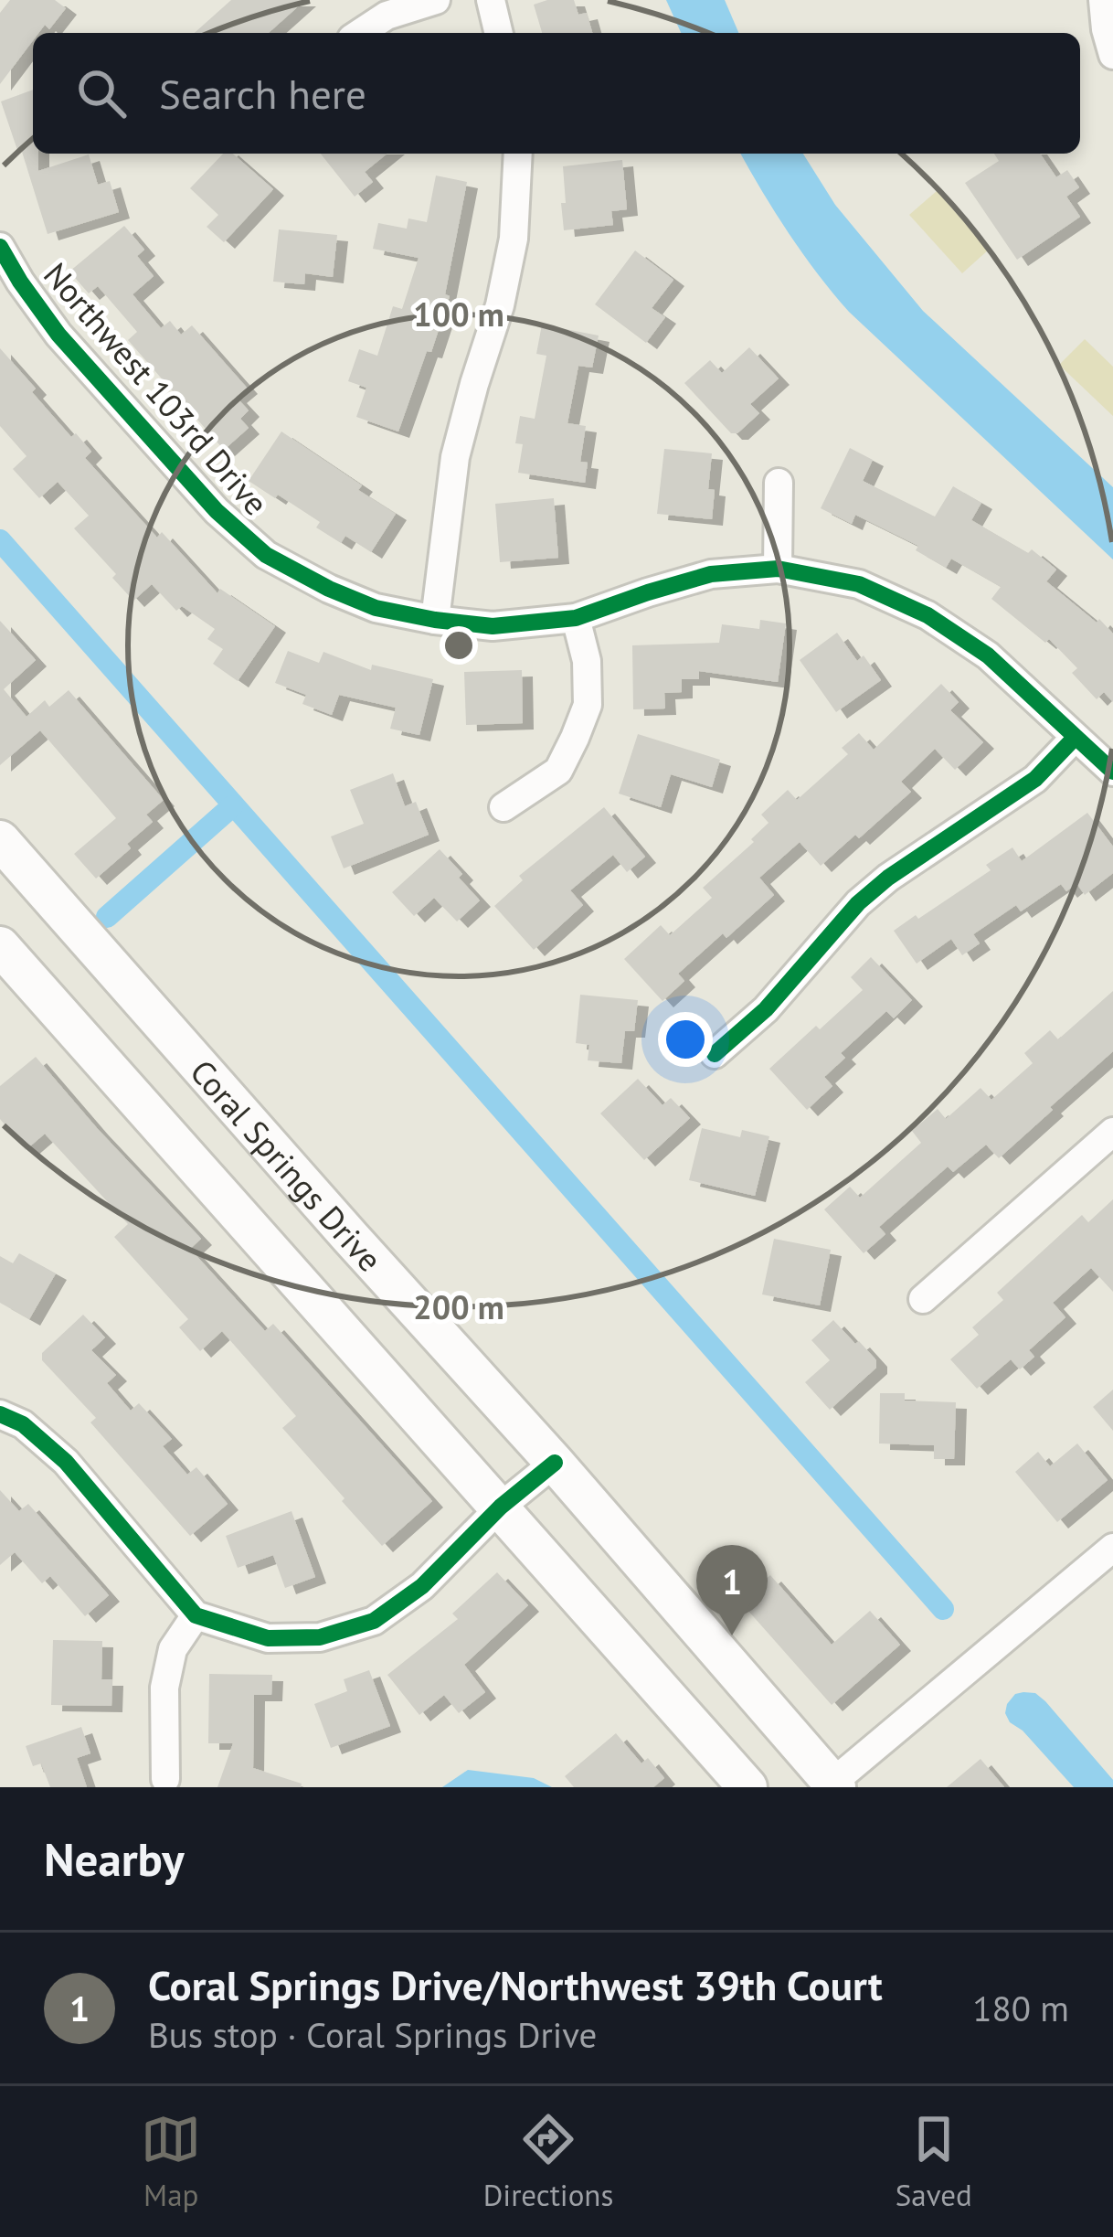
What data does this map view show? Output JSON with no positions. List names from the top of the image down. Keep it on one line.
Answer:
{"streets":{"main road":["Coral Springs Drive"],"street":["Northwest 103rd Drive"]},"page":{"search":"Search here","pins":"1","heading":"Nearby","list":[{"mark":"1","name":"Coral Springs Drive/Northwest 39th Court","note":"Bus stop · Coral Springs Drive","value":"180 m"}],"nav":["Map","Directions","Saved"]},"rings":["100 m","200 m"]}
